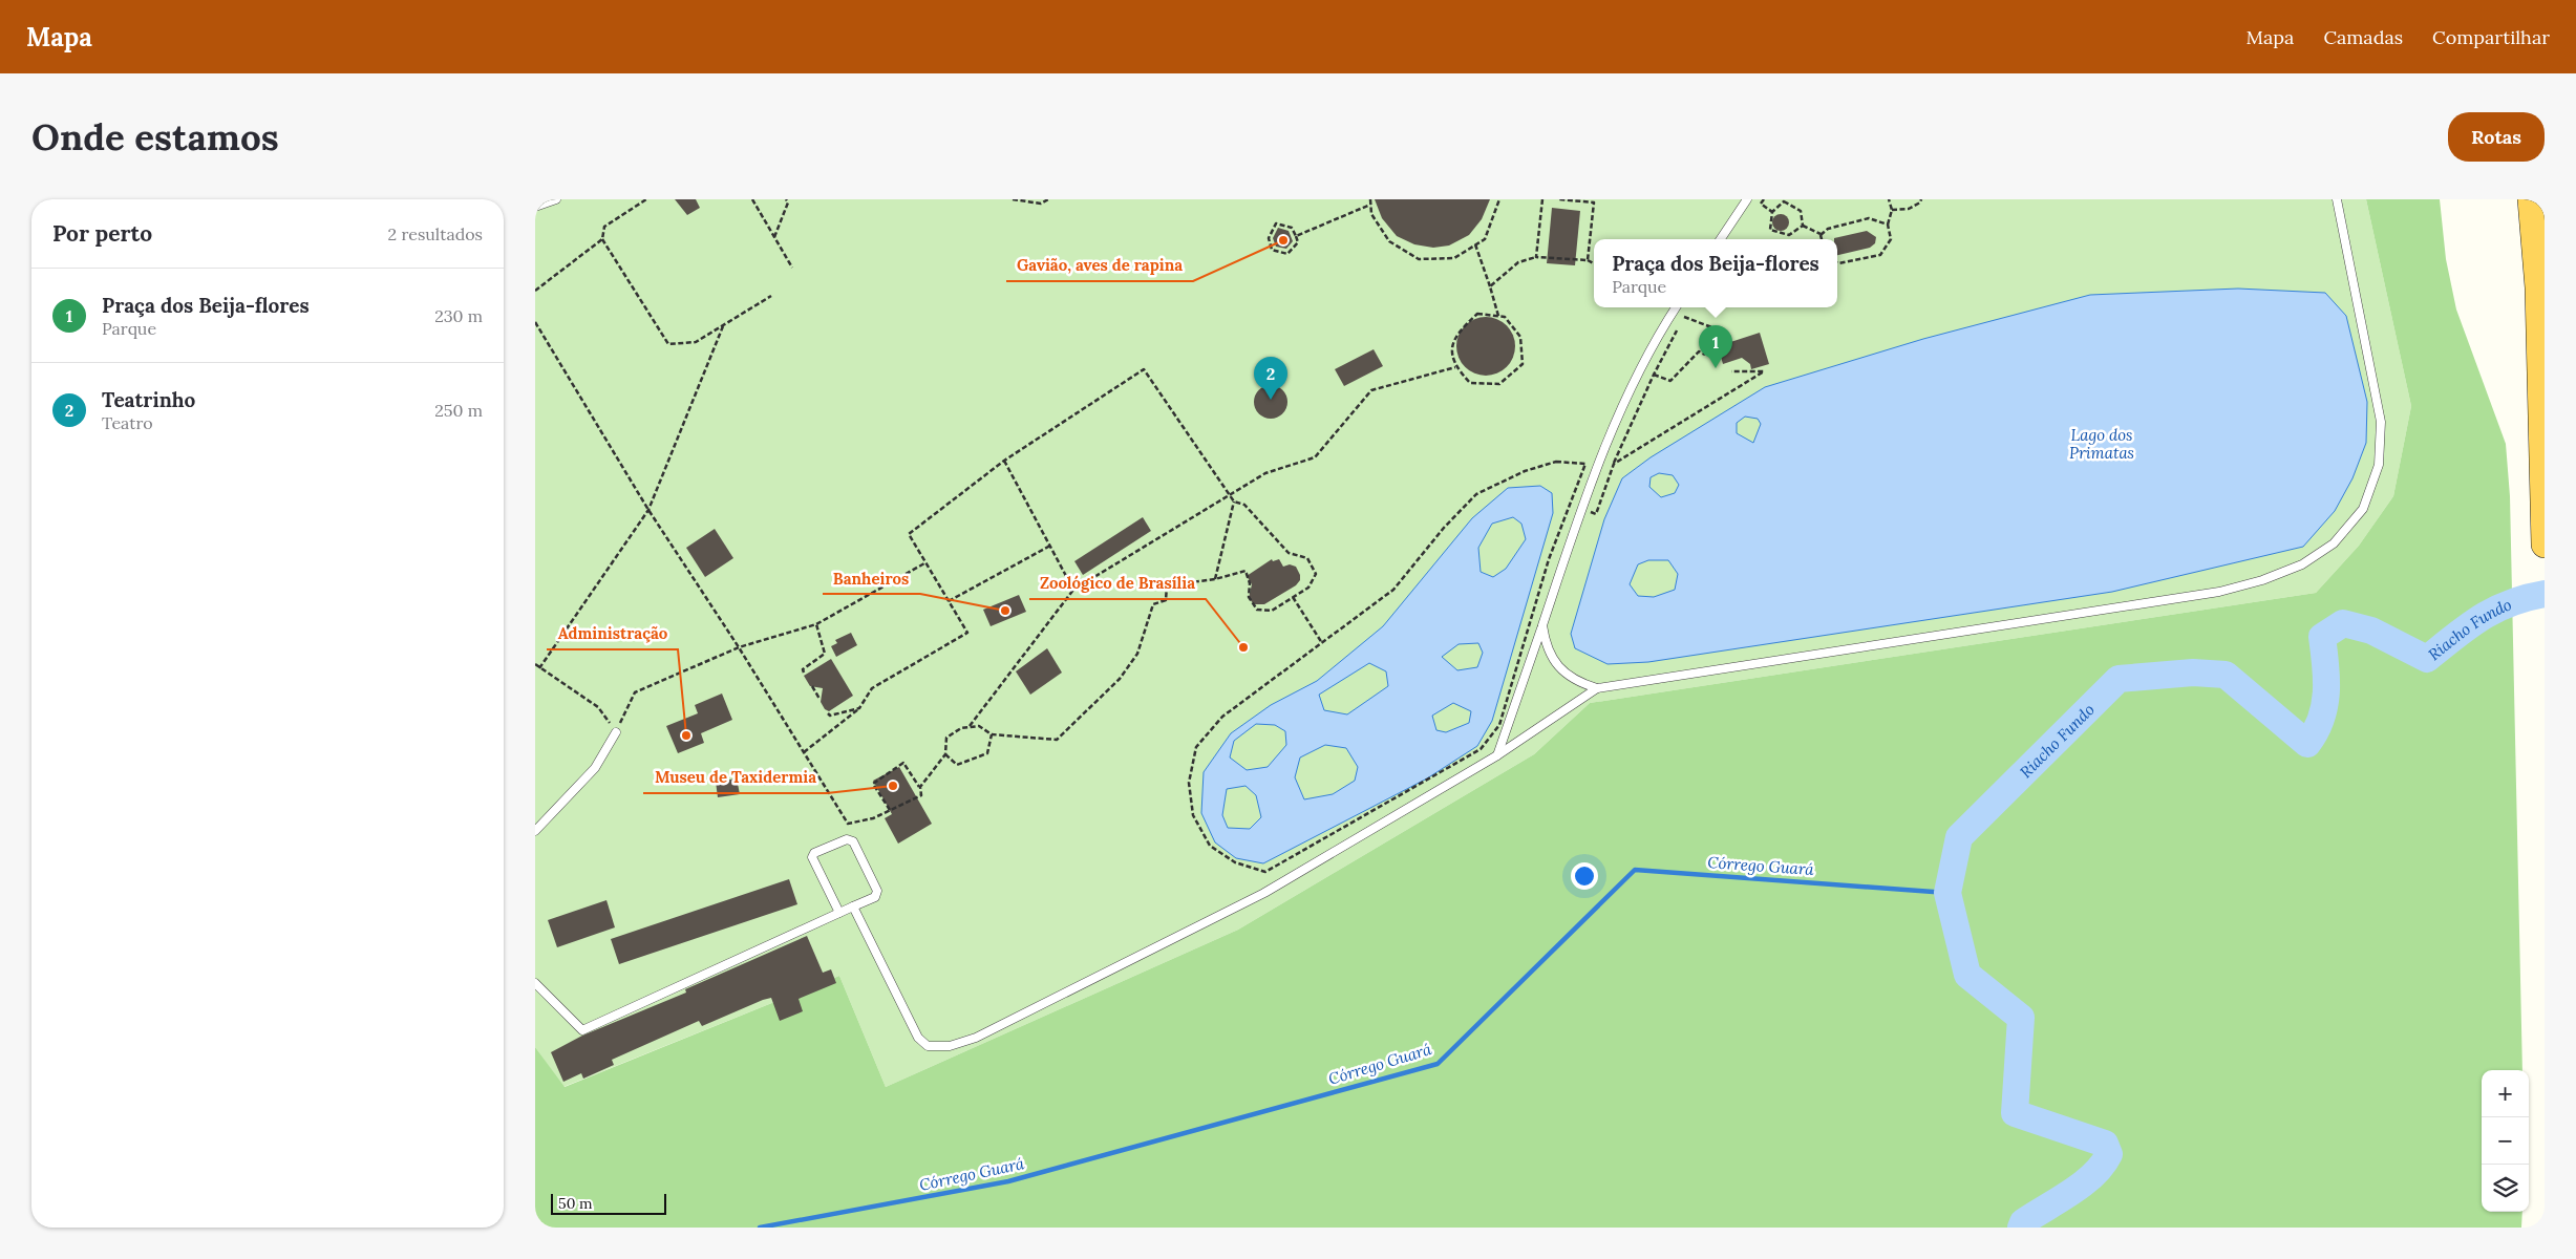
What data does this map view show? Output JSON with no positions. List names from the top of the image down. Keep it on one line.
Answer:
{"water":["Lago dos Primatas","Riacho Fundo","Córrego Guará"],"places":["Gavião, aves de rapina","Banheiros","Zoológico de Brasília","Administração","Museu de Taxidermia"],"scale_bar":"50 m","page":{"header":"Mapa","nav":["Mapa","Camadas","Compartilhar"],"buttons":"Rotas","title":"Onde estamos","heading":["Por perto","2 resultados"],"popup":["Praça dos Beija-flores","Parque"],"list":[{"mark":"1","name":"Praça dos Beija-flores","note":"Parque","value":"230 m"},{"mark":"2","name":"Teatrinho","note":"Teatro","value":"250 m"}],"pins":["1","2"],"map_buttons":["+","−"],"scale":"50 m"}}
